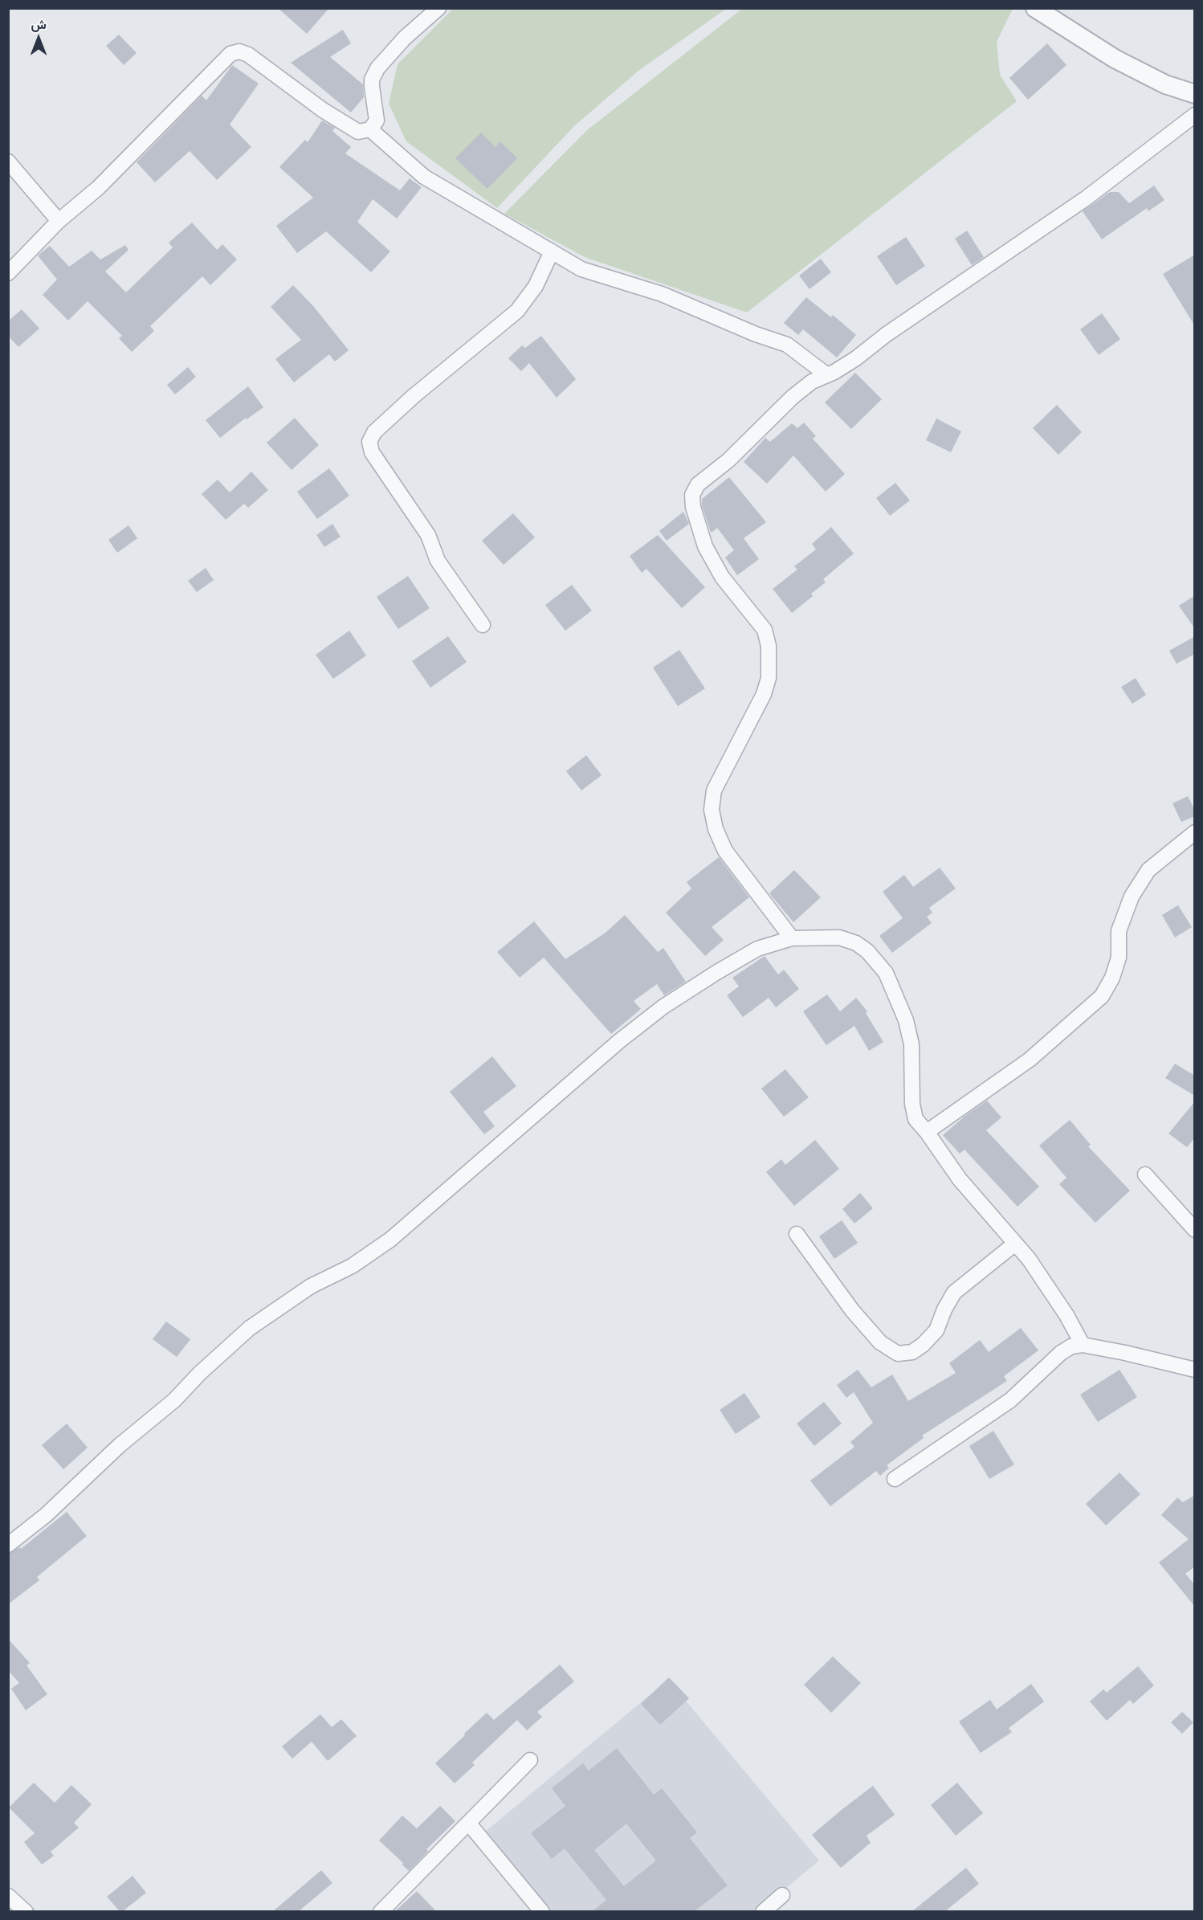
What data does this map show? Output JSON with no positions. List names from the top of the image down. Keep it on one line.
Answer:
{"north":"top"}
